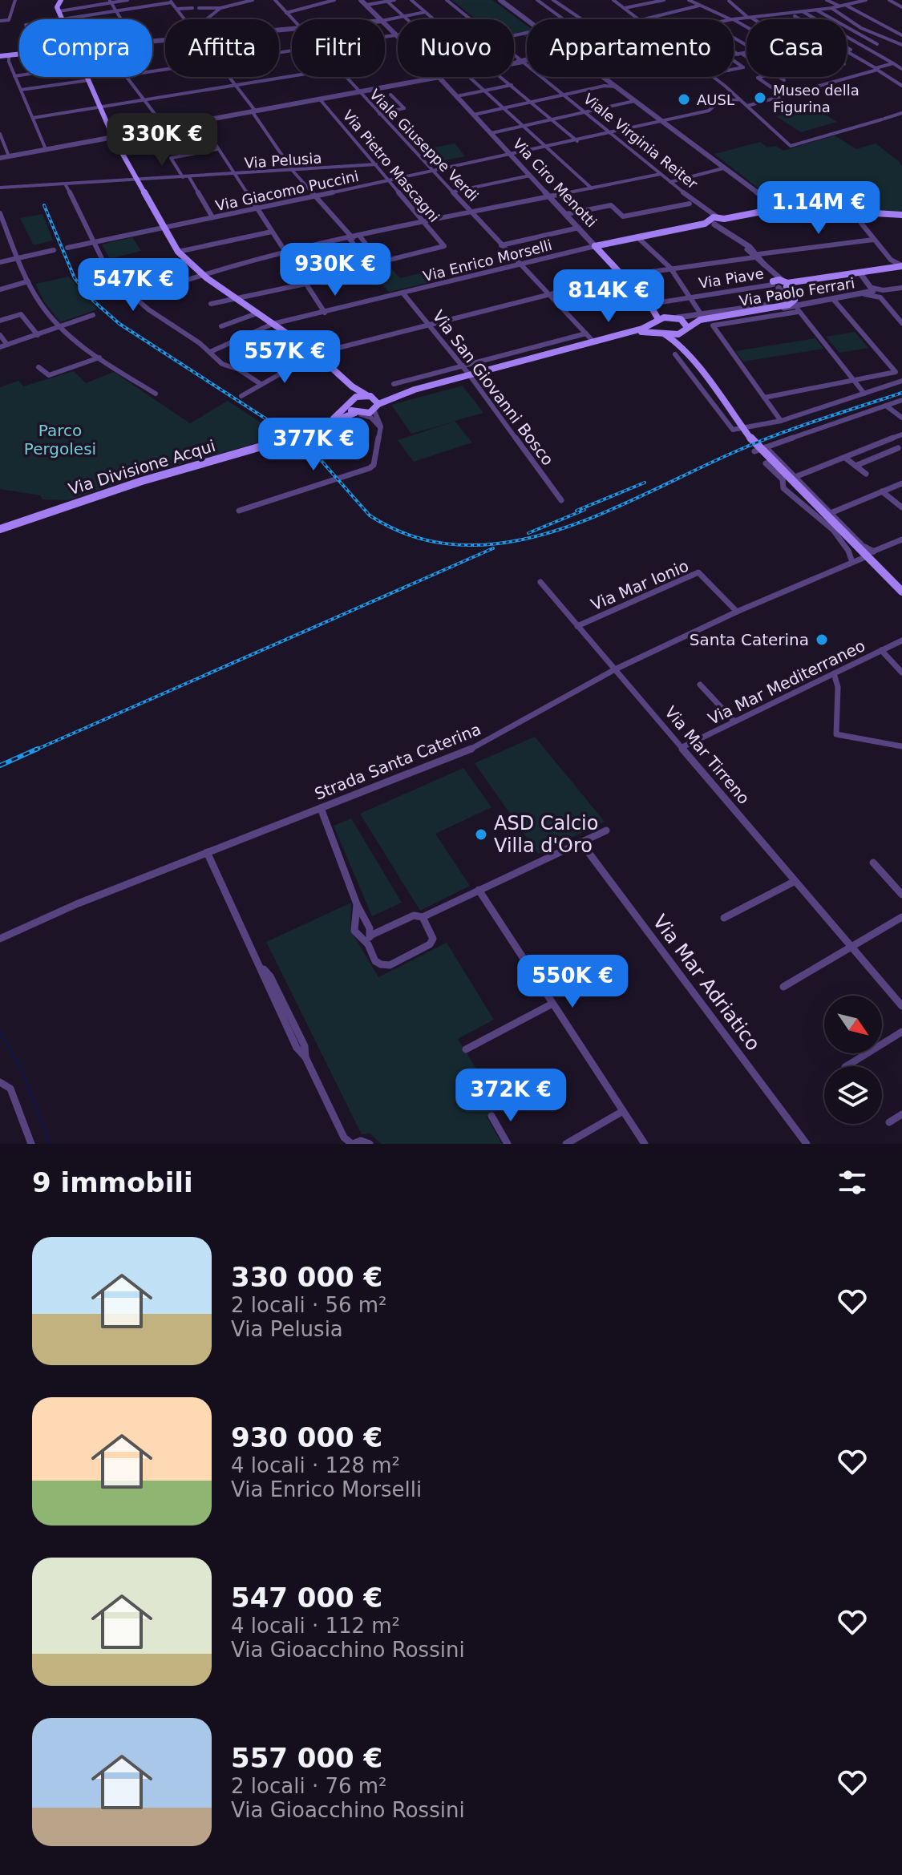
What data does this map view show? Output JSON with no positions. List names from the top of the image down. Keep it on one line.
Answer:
{"streets":{"main road":["Via Ciro Menotti","Via Piave","Via Paolo Ferrari","Via Divisione Acqui"],"street":["Viale Virginia Reiter","Viale Giuseppe Verdi","Via Pelusia","Via Pietro Mascagni","Via Giacomo Puccini","Via Enrico Morselli","Via San Giovanni Bosco","Via Mar Ionio","Via Mar Mediterraneo","Via Mar Tirreno","Strada Santa Caterina","Via Mar Adriatico"]},"crossings":[["Viale Virginia Reiter","Via Giacomo Puccini"],["Viale Virginia Reiter","Via Piave"],["Viale Virginia Reiter","Via Paolo Ferrari"],["Viale Giuseppe Verdi","Via Giacomo Puccini"],["Viale Giuseppe Verdi","Via Enrico Morselli"],["Via Pelusia","Via Pietro Mascagni"],["Via Pietro Mascagni","Via Giacomo Puccini"],["Via Ciro Menotti","Via Giacomo Puccini"],["Via Ciro Menotti","Via Enrico Morselli"],["Via Ciro Menotti","Via Piave"],["Via Ciro Menotti","Via Paolo Ferrari"],["Via Enrico Morselli","Via San Giovanni Bosco"],["Via Piave","Via Paolo Ferrari"],["Via Mar Ionio","Via Mar Tirreno"],["Via Mar Ionio","Strada Santa Caterina"],["Via Mar Mediterraneo","Via Mar Tirreno"],["Via Mar Tirreno","Strada Santa Caterina"]],"parks":["Parco Pergolesi"],"places":["Museo della Figurina","AUSL","Santa Caterina","ASD Calcio Villa d'Oro"],"north":"bottom right","page":{"chip":["Compra","Affitta","Filtri","Nuovo","Appartamento","Casa"],"price":["330K €","1.14M €","930K €","547K €","814K €","557K €","377K €","550K €","372K €"],"heading":"9 immobili","list":[{"name":"330 000 €","note":"2 locali · 56 m² · Via Pelusia"},{"name":"930 000 €","note":"4 locali · 128 m² · Via Enrico Morselli"},{"name":"547 000 €","note":"4 locali · 112 m² · Via Gioacchino Rossini"},{"name":"557 000 €","note":"2 locali · 76 m² · Via Gioacchino Rossini"}]}}
